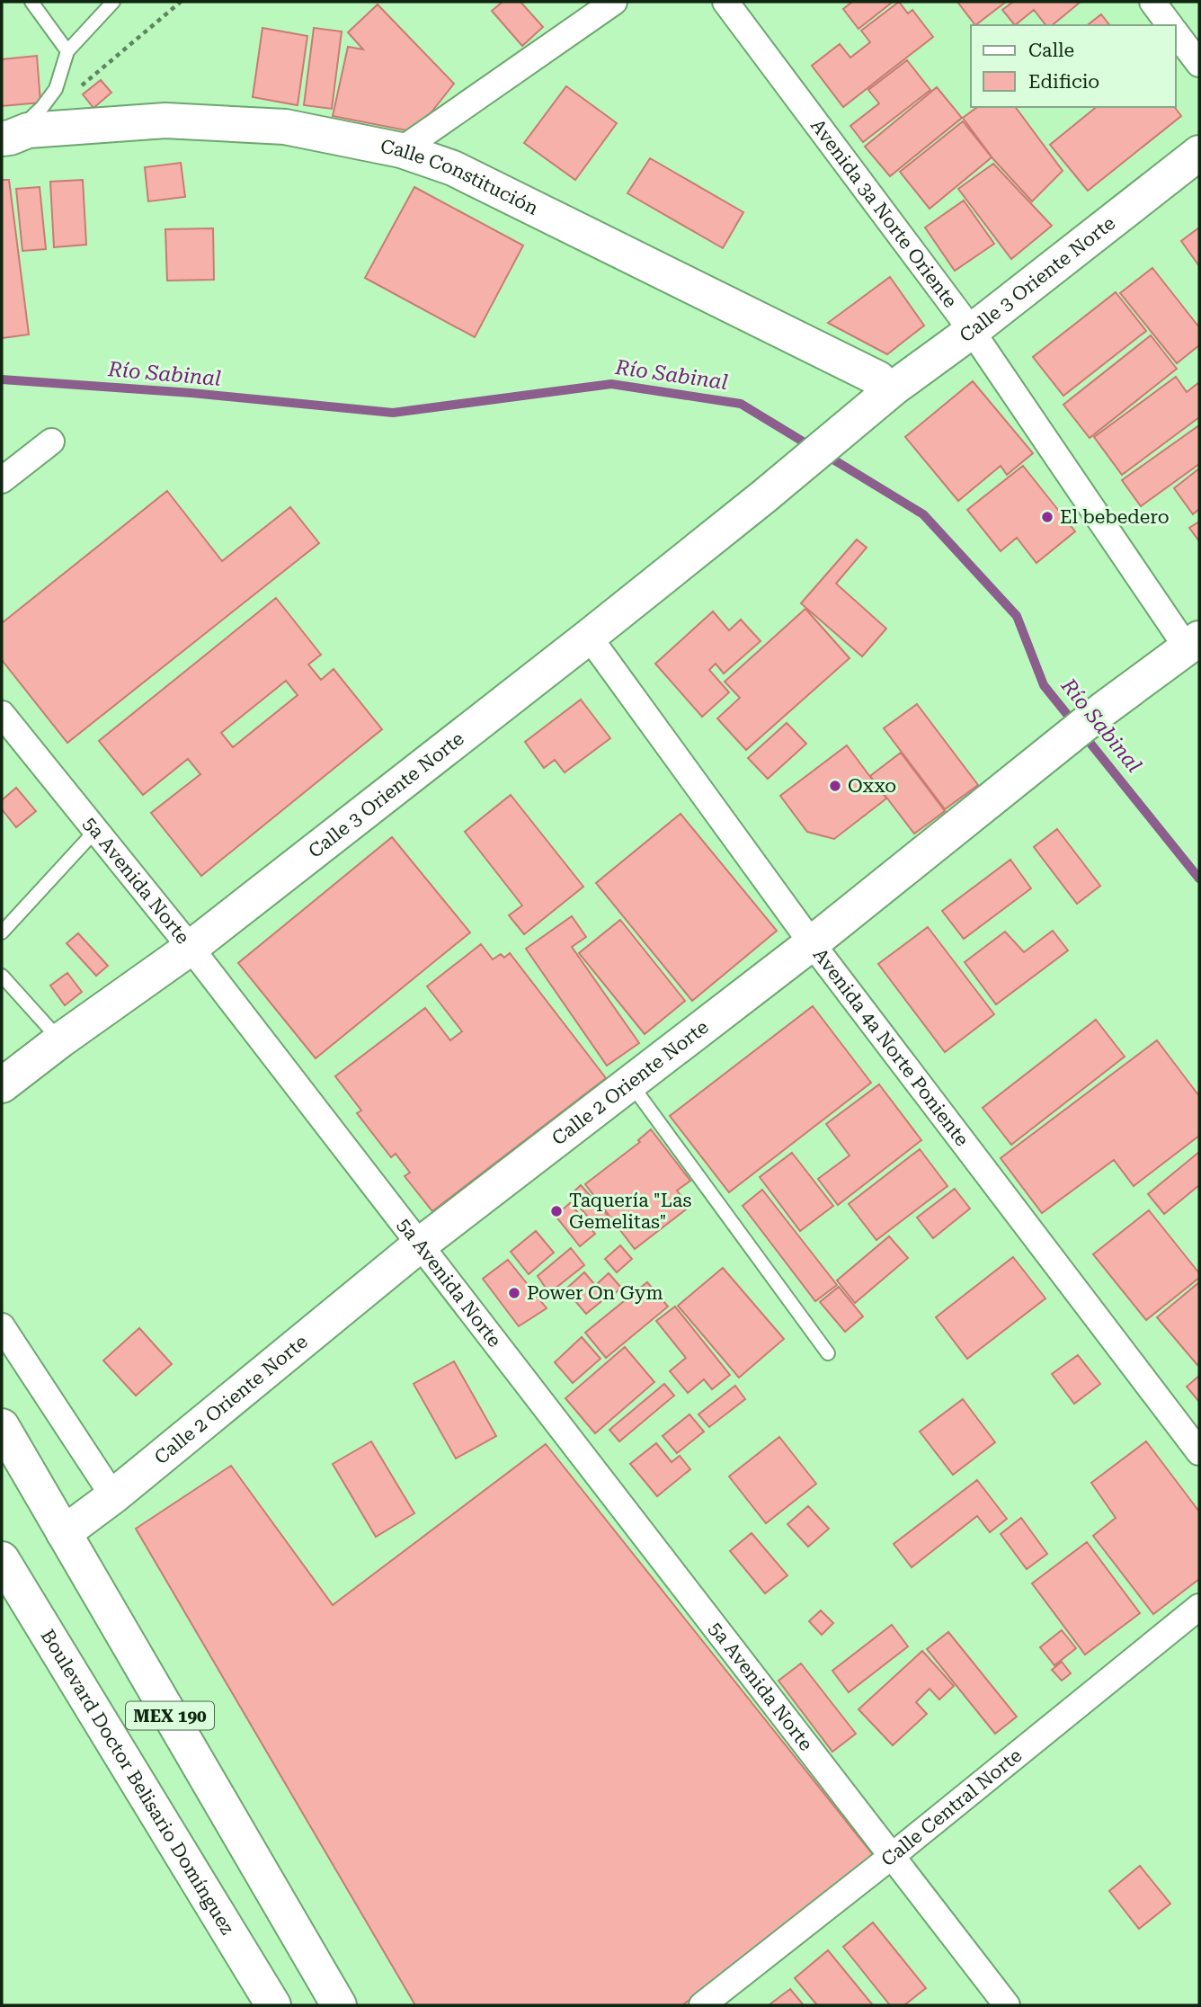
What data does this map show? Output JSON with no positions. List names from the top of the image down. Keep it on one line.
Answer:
{"streets":{"main road":["Calle Constitución","Calle 3 Oriente Norte","Calle 2 Oriente Norte","MEX 190","Boulevard Doctor Belisario Domínguez"],"street":["Avenida 3a Norte Oriente","5a Avenida Norte","Avenida 4a Norte Poniente","Calle Central Norte"]},"crossings":[["Calle Constitución","Calle 3 Oriente Norte"],["Avenida 3a Norte Oriente","Calle 3 Oriente Norte"],["Avenida 3a Norte Oriente","Calle 2 Oriente Norte"],["Calle 3 Oriente Norte","5a Avenida Norte"],["Calle 3 Oriente Norte","Avenida 4a Norte Poniente"],["5a Avenida Norte","Calle 2 Oriente Norte"],["5a Avenida Norte","Calle Central Norte"],["Avenida 4a Norte Poniente","Calle 2 Oriente Norte"],["Calle 2 Oriente Norte","MEX 190"]],"water":["Río Sabinal"],"places":["El bebedero","Oxxo","Taquería \"Las Gemelitas\"","Power On Gym"],"legend":["Calle","Edificio"]}
